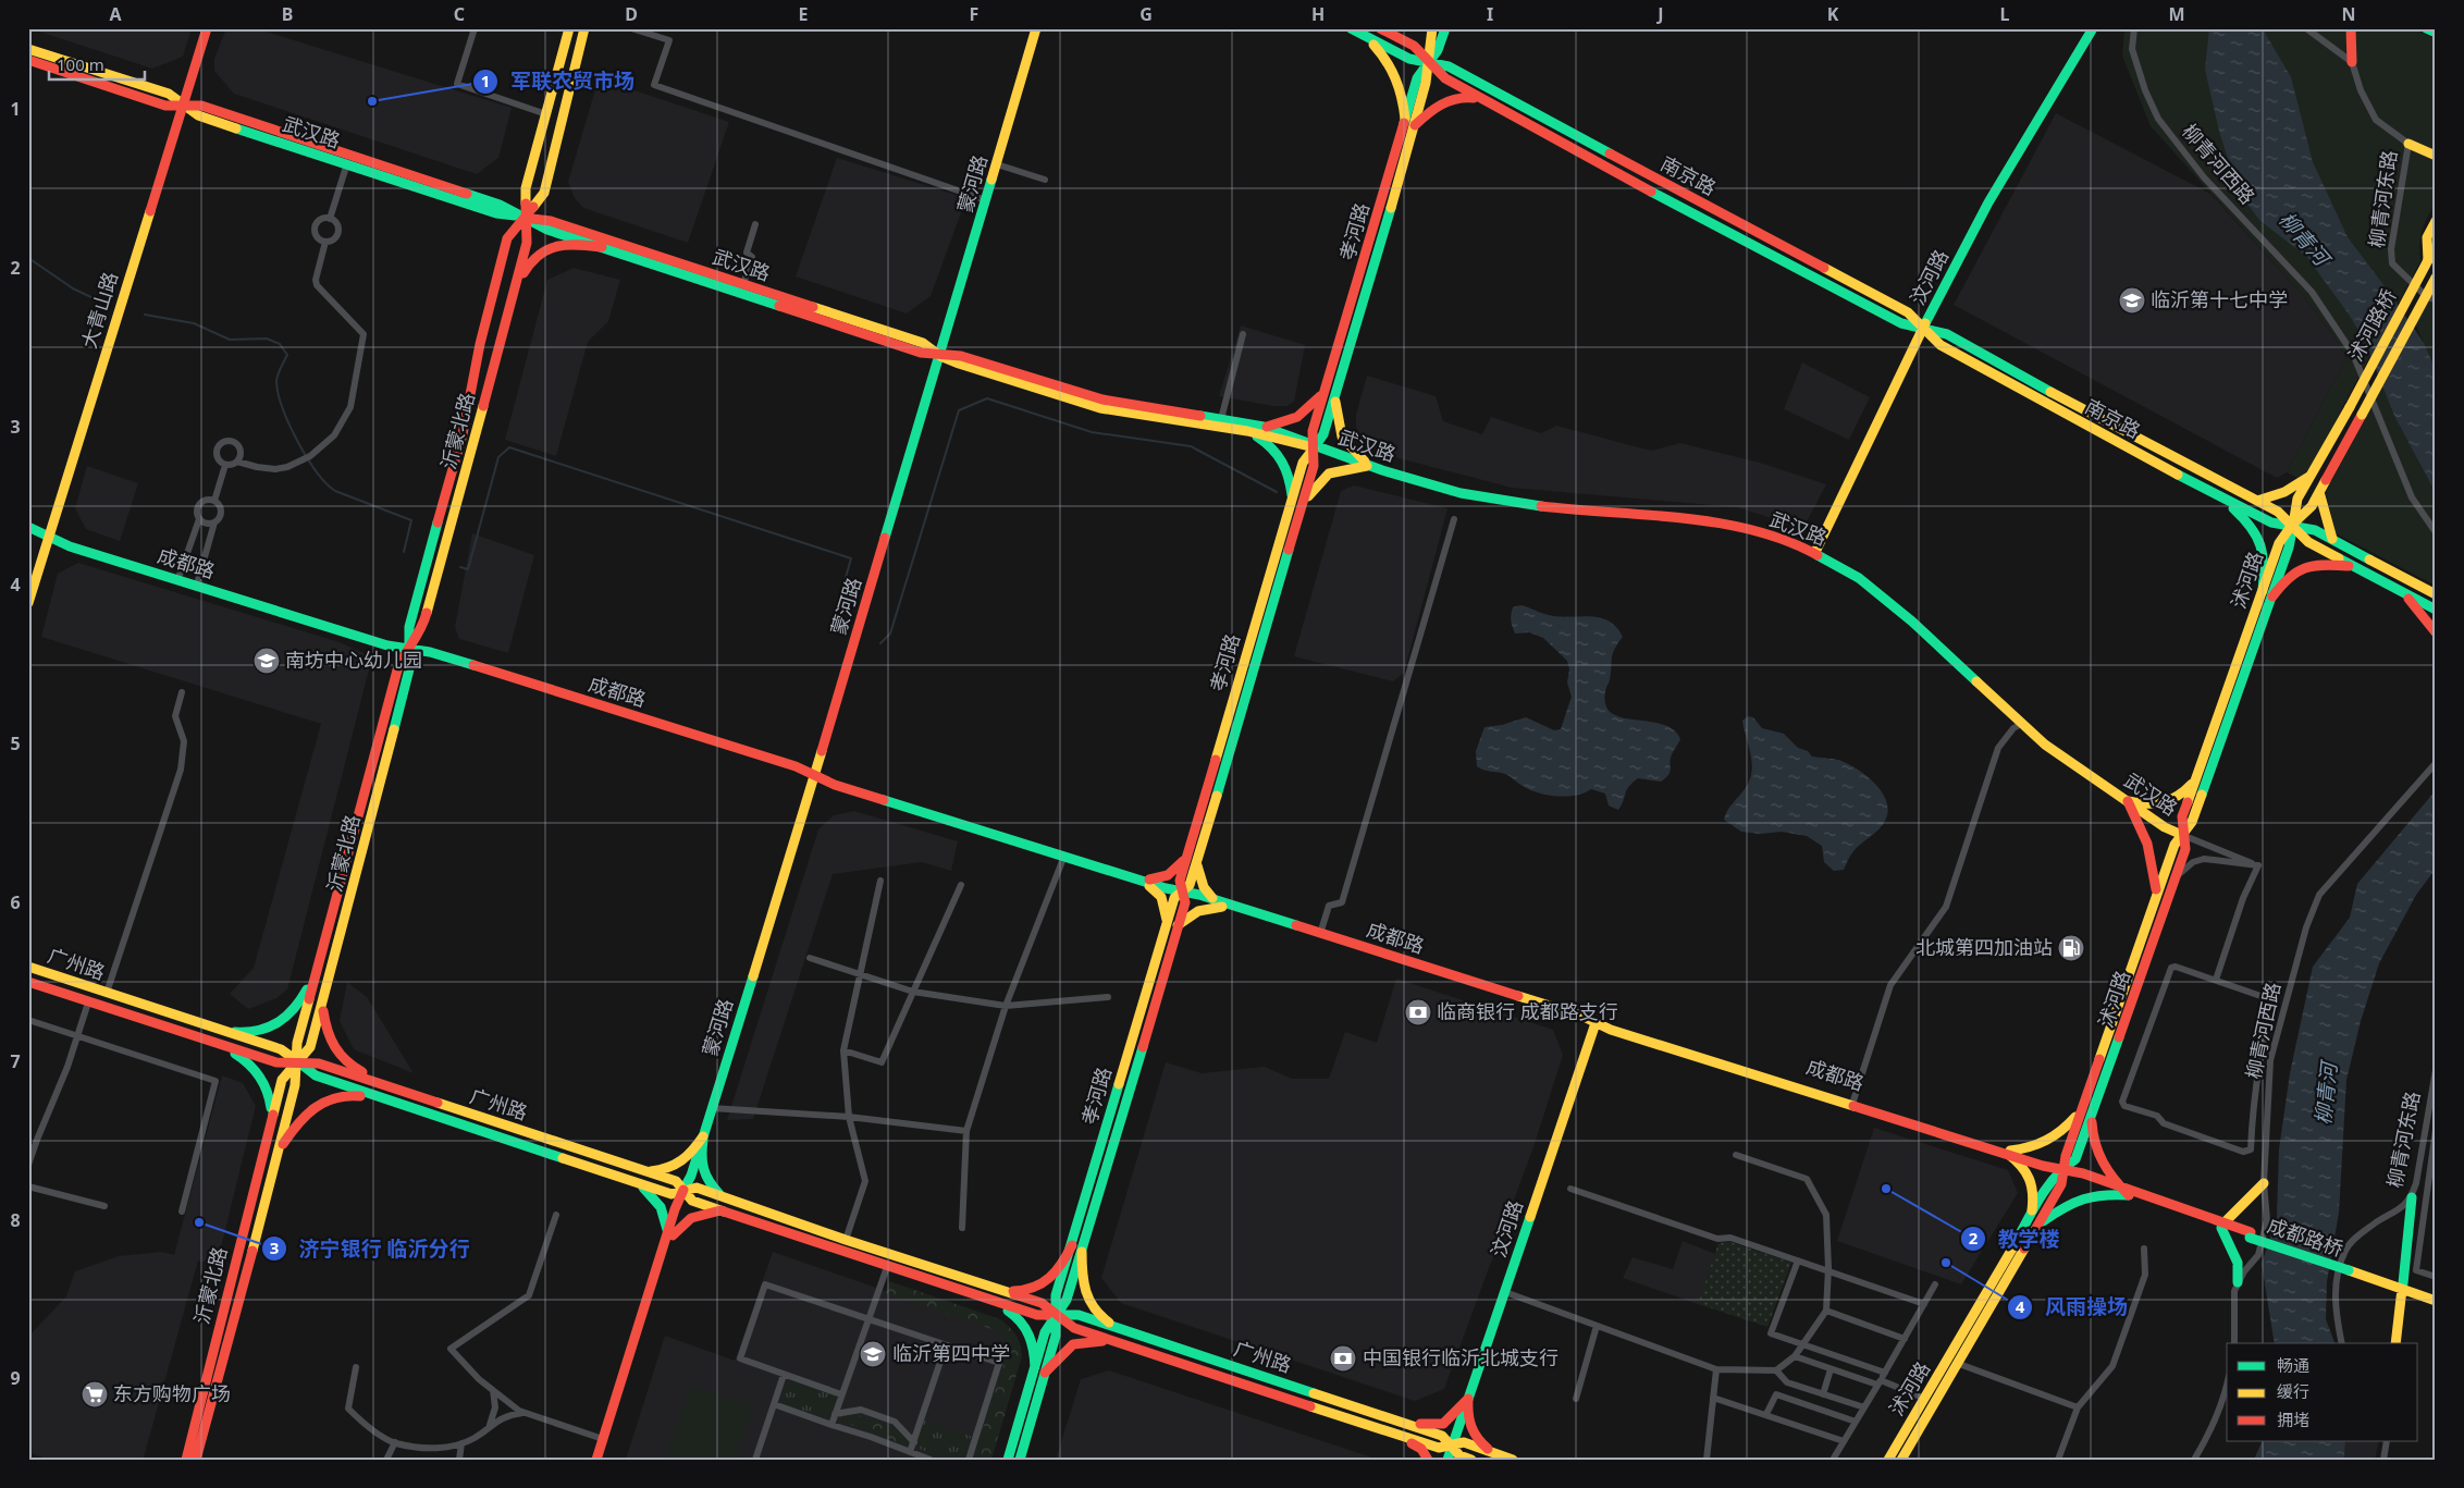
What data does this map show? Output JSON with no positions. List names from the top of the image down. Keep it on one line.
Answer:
{"streets":{"main road":["武汉路","南京路","蒙河路","孝河路","汶河路","大青山路","沭河路桥","沂蒙北路","成都路","沭河路","广州路","成都路桥"],"street":["柳青河西路","柳青河东路"]},"crossings":[["武汉路","蒙河路"],["武汉路","孝河路"],["武汉路","汶河路"],["武汉路","大青山路"],["武汉路","沂蒙北路"],["武汉路","沭河路"],["南京路","孝河路"],["南京路","汶河路"],["南京路","沭河路"],["蒙河路","成都路"],["蒙河路","广州路"],["孝河路","成都路"],["孝河路","广州路"],["汶河路","成都路"],["汶河路","广州路"],["大青山路","成都路"],["沭河路桥","沭河路"],["沂蒙北路","成都路"],["沂蒙北路","广州路"],["成都路","沭河路"],["成都路","成都路桥"]],"water":["柳青河"],"places":{"other":["军联农贸市场","教学楼","济宁银行 临沂分行","风雨操场"],"school or university":["临沂第十七中学","南坊中心幼儿园","临沂第四中学"],"fuel station":["北城第四加油站"],"bank":["临商银行 成都路支行","中国银行临沂北城支行"],"supermarket":["东方购物广场"]},"legend":["畅通","缓行","拥堵"],"scale_bar":"100 m","grid":{"columns":["A","B","C","D","E","F","G","H","I","J","K","L","M","N"],"rows":["1","2","3","4","5","6","7","8","9"]}}
